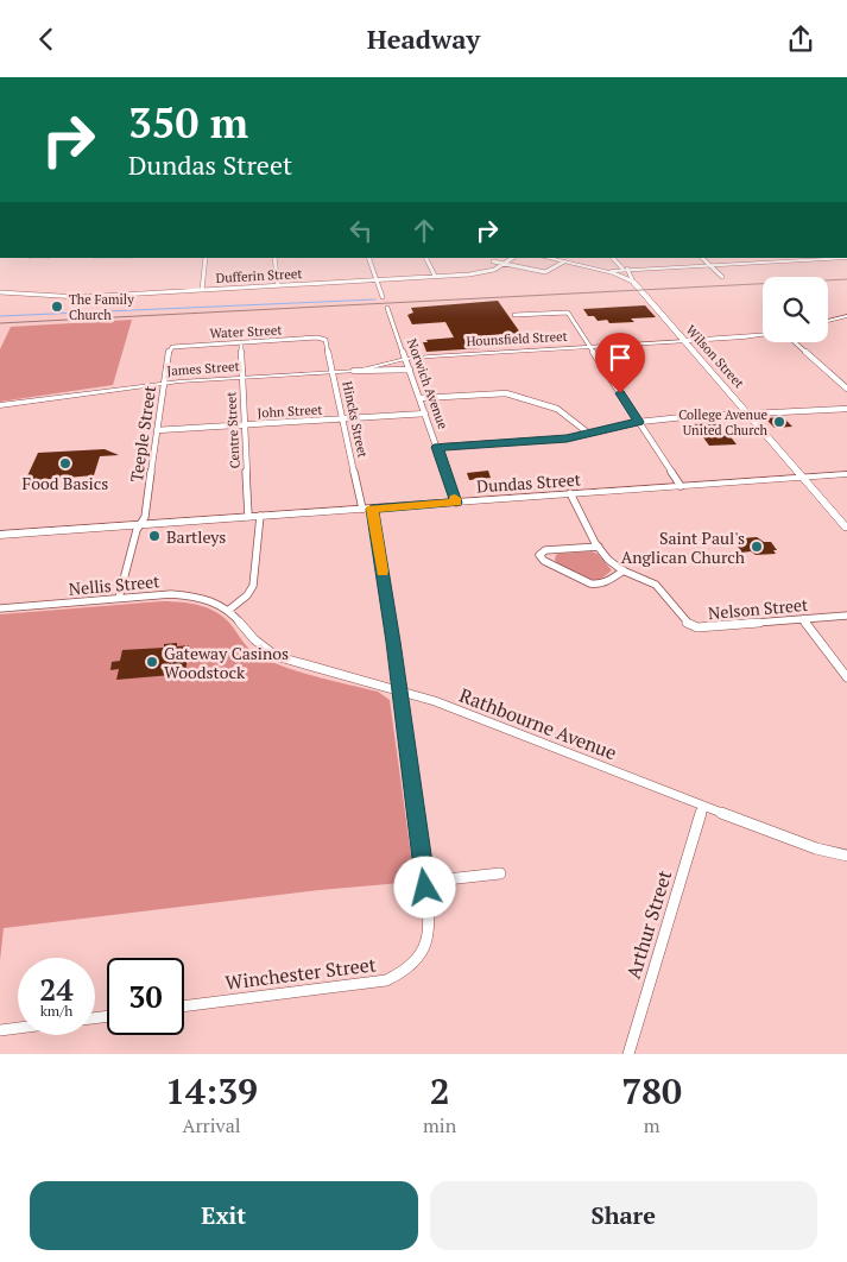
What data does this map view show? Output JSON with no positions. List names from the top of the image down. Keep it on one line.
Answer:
{"streets":{"main road":["Wilson Street","Dundas Street"],"street":["Dufferin Street","Water Street","Hounsfield Street","James Street","Norwich Avenue","John Street","Hincks Street","Centre Street","Teeple Street","Nellis Street","Nelson Street","Rathbourne Avenue","Arthur Street","Winchester Street"]},"crossings":[["Water Street","Hincks Street"],["Water Street","Centre Street"],["Water Street","Teeple Street"],["Hounsfield Street","Wilson Street"],["Hounsfield Street","James Street"],["Hounsfield Street","Norwich Avenue"],["Wilson Street","Dundas Street"],["James Street","Norwich Avenue"],["James Street","Hincks Street"],["James Street","Centre Street"],["James Street","Teeple Street"],["Norwich Avenue","John Street"],["Norwich Avenue","Dundas Street"],["John Street","Hincks Street"],["John Street","Centre Street"],["John Street","Teeple Street"],["Hincks Street","Dundas Street"],["Hincks Street","Rathbourne Avenue"],["Hincks Street","Winchester Street"],["Centre Street","Dundas Street"],["Teeple Street","Dundas Street"],["Teeple Street","Nellis Street"],["Dundas Street","Nelson Street"],["Nellis Street","Rathbourne Avenue"],["Rathbourne Avenue","Arthur Street"],["Rathbourne Avenue","Winchester Street"]],"places":["The Family Church","College Avenue United Church","Food Basics","Bartleys","Saint Paul's Anglican Church","Gateway Casinos Woodstock"],"page":{"header":"Headway","turn":["350 m","Dundas Street"],"speed":"24 km/h","limit":"30","eta":["14:39","Arrival","2","min","780","m"],"buttons":["Exit","Share"]}}
